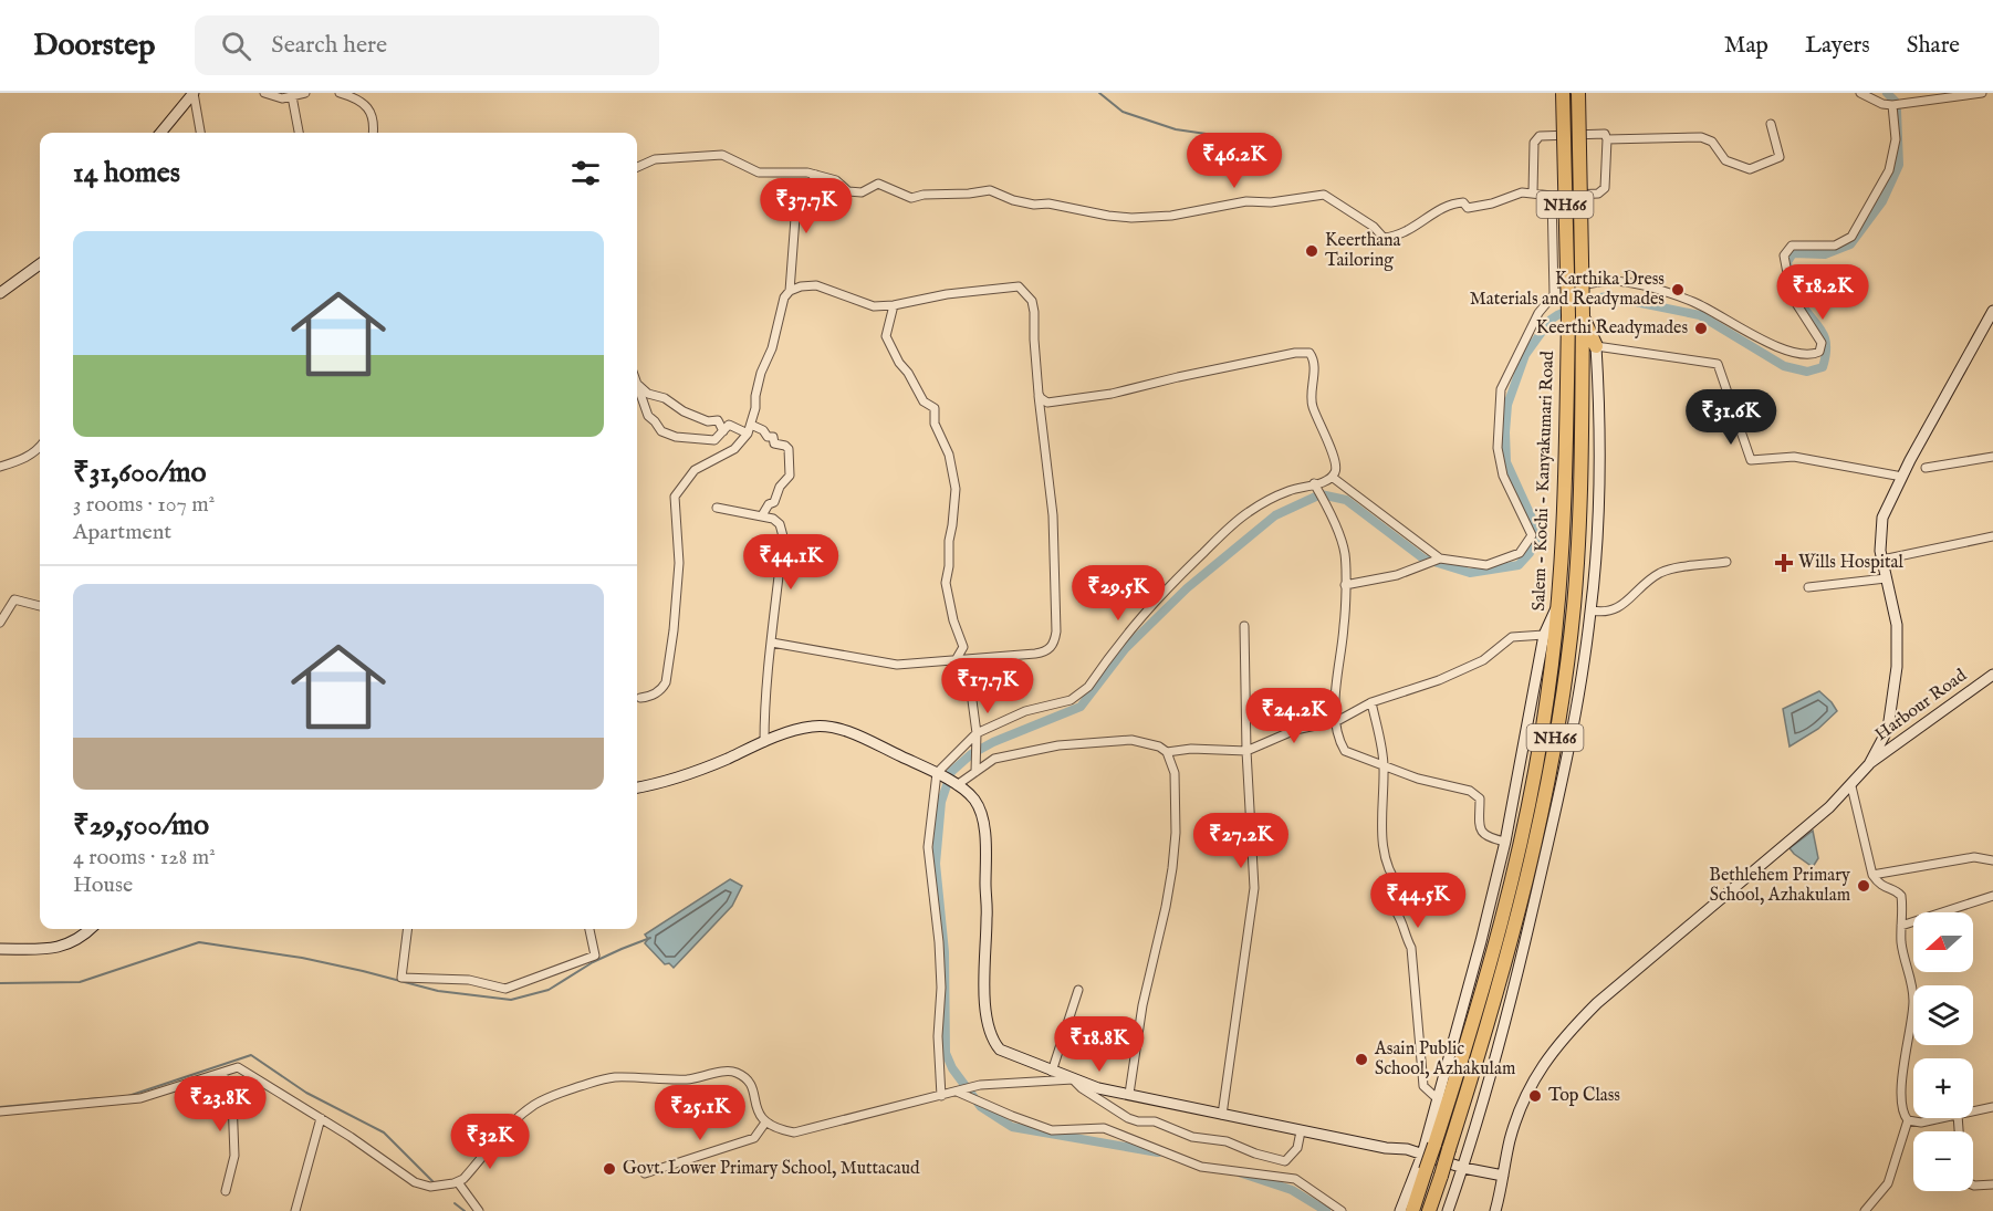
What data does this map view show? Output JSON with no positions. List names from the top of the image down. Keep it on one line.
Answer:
{"streets":{"highway":["NH66","Salem - Kochi - Kanyakumari Road"],"street":["Harbour Road"]},"places":{"other":["Keerthana Tailoring","Karthika Dress Materials and Readymades","Keerthi Readymades","Bethlehem Primary School, Azhakulam","Asain Public School, Azhakulam","Top Class","Govt. Lower Primary School, Muttacaud"],"health":["Wills Hospital"]},"north":"left","page":{"header":"Doorstep","search":"Search here","nav":["Map","Layers","Share"],"price":["₹46.2K","₹37.7K","₹18.2K","₹31.6K","₹44.1K","₹29.5K","₹17.7K","₹24.2K","₹27.2K","₹44.5K","₹18.8K","₹23.8K","₹25.1K","₹32K"],"heading":"14 homes","list":[{"name":"₹31,600/mo","note":"3 rooms · 107 m² · Apartment"},{"name":"₹29,500/mo","note":"4 rooms · 128 m² · House"}],"map_buttons":["+","−"]}}
